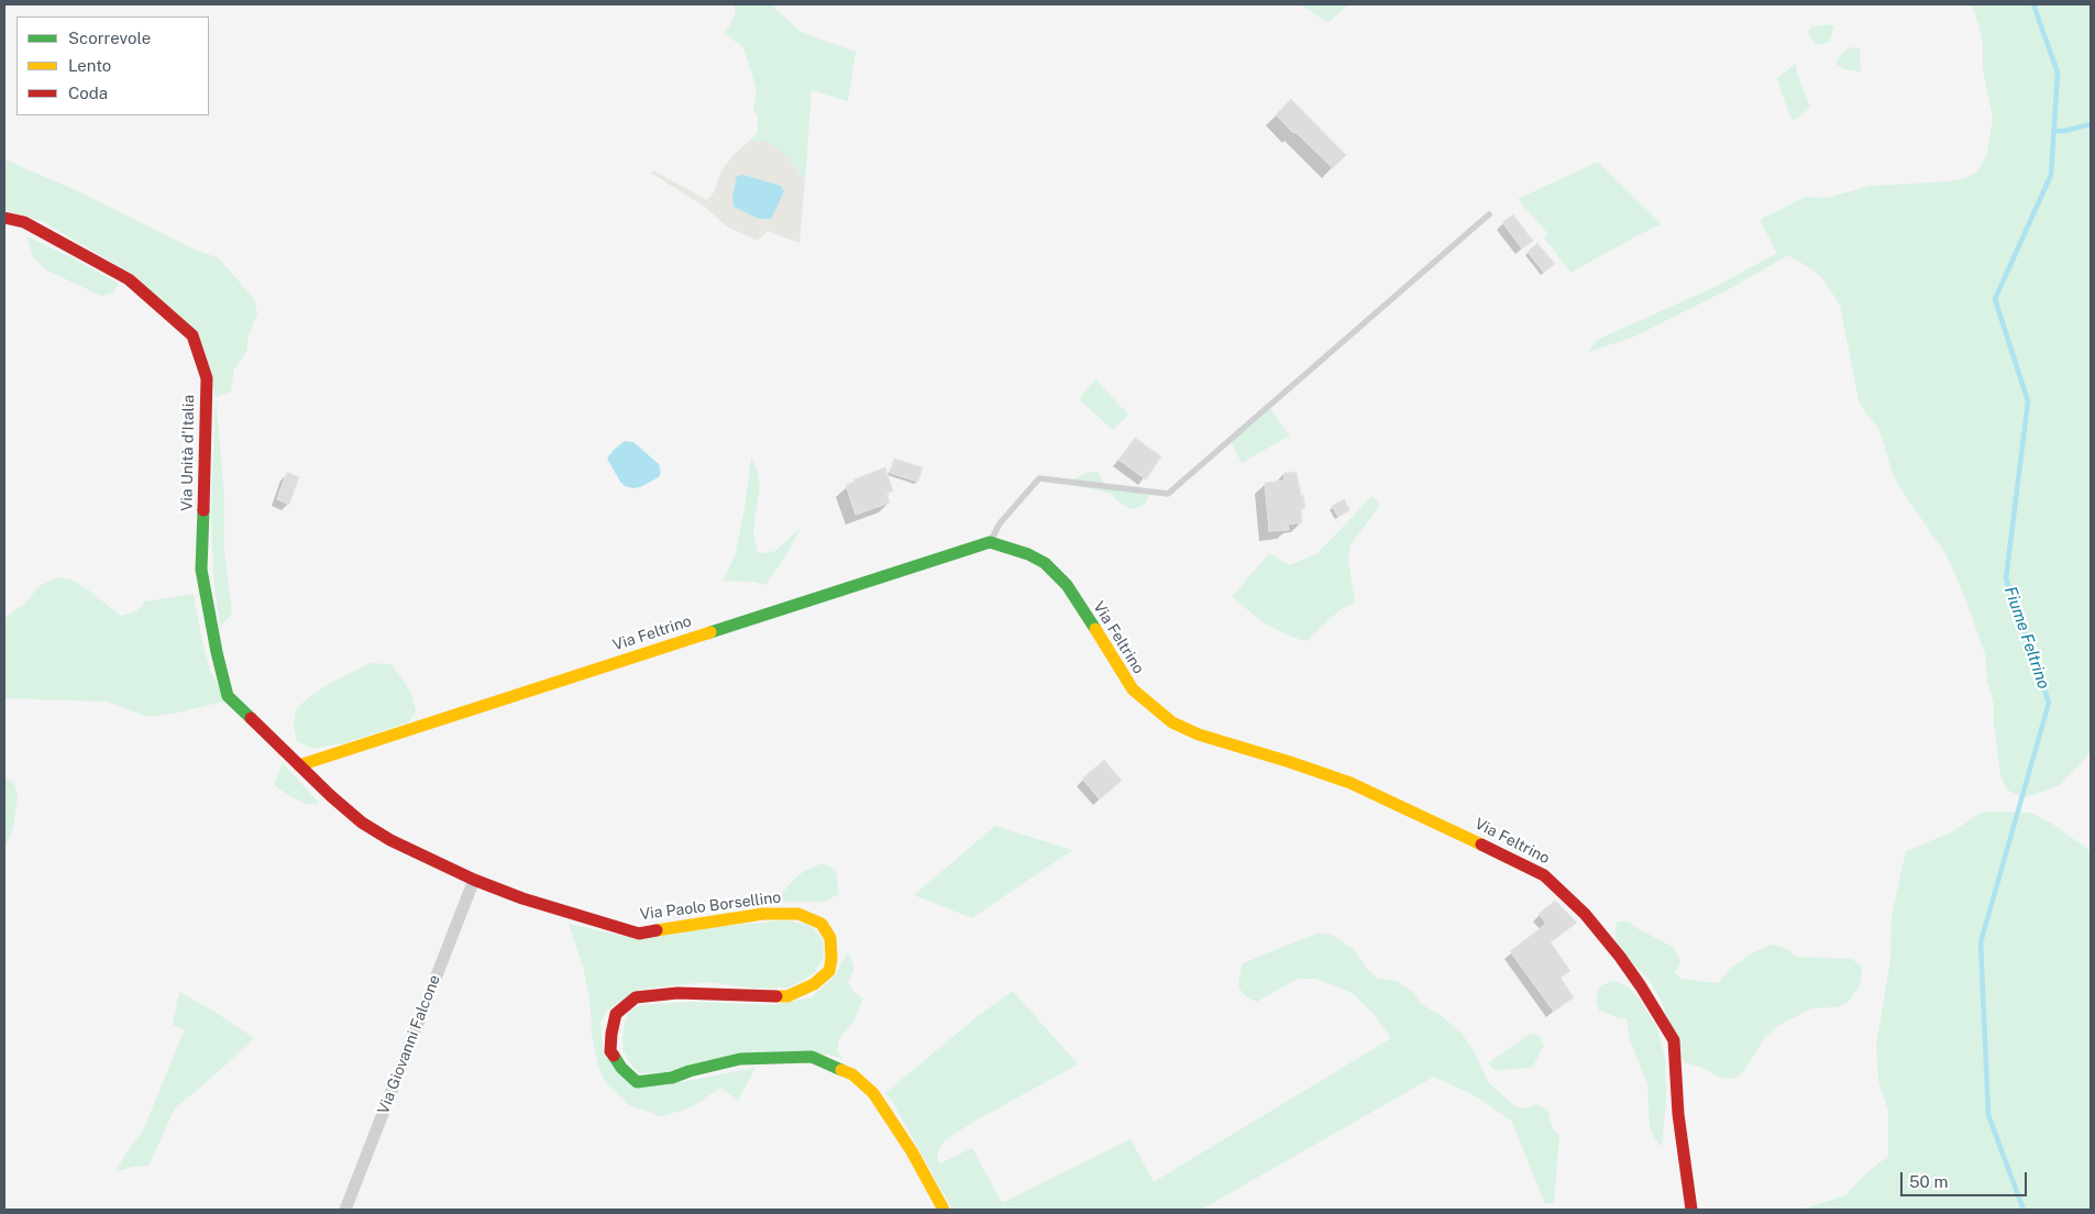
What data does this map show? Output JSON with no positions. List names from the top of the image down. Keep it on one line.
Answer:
{"streets":{"street":["Via Unità d'Italia","Via Feltrino","Via Paolo Borsellino","Via Giovanni Falcone"]},"crossings":[["Via Unità d'Italia","Via Feltrino"],["Via Unità d'Italia","Via Paolo Borsellino"],["Via Feltrino","Via Paolo Borsellino"],["Via Paolo Borsellino","Via Giovanni Falcone"]],"water":["Fiume Feltrino"],"legend":["Scorrevole","Lento","Coda"],"scale_bar":"50 m"}
